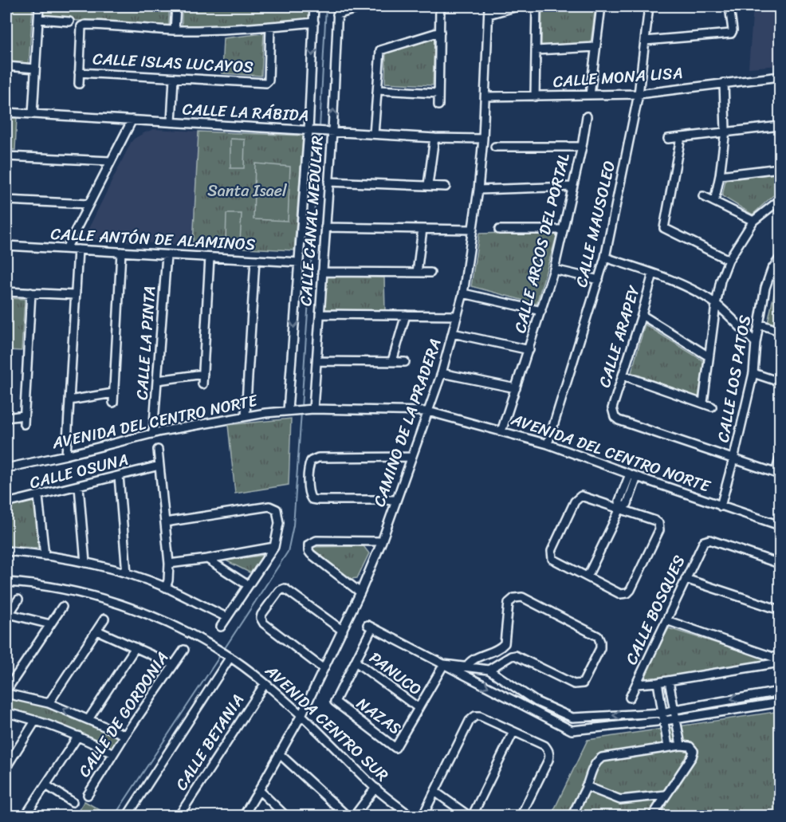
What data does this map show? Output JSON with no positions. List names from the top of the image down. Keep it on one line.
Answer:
{"streets":{"street":["CALLE ISLAS LUCAYOS","CALLE MONA LISA","CALLE LA RÁBIDA","CALLE CANAL MEDULAR","CALLE MAUSOLEO","CALLE ANTÓN DE ALAMINOS","CALLE ARCOS DEL PORTAL","CALLE ARAPEY","CALLE LA PINTA","CALLE LOS PATOS","AVENIDA DEL CENTRO NORTE","CAMINO DE LA PRADERA","CALLE OSUNA","CALLE BOSQUES","PANUCO","CALLE DE GORDONIA","NAZAS","AVENIDA CENTRO SUR","CALLE BETANIA"]},"crossings":[["CALLE MONA LISA","CALLE MAUSOLEO"],["CALLE MONA LISA","CAMINO DE LA PRADERA"],["CALLE LA RÁBIDA","CALLE CANAL MEDULAR"],["CALLE LA RÁBIDA","CAMINO DE LA PRADERA"],["CALLE CANAL MEDULAR","CALLE ANTÓN DE ALAMINOS"],["CALLE CANAL MEDULAR","AVENIDA DEL CENTRO NORTE"],["CALLE MAUSOLEO","AVENIDA DEL CENTRO NORTE"],["CALLE ANTÓN DE ALAMINOS","CALLE LA PINTA"],["CALLE ARCOS DEL PORTAL","AVENIDA DEL CENTRO NORTE"],["CALLE ARAPEY","CALLE LOS PATOS"],["CALLE LA PINTA","AVENIDA DEL CENTRO NORTE"],["CALLE LOS PATOS","AVENIDA DEL CENTRO NORTE"],["AVENIDA DEL CENTRO NORTE","CAMINO DE LA PRADERA"],["CAMINO DE LA PRADERA","AVENIDA CENTRO SUR"],["PANUCO","NAZAS"],["AVENIDA CENTRO SUR","CALLE BETANIA"]],"parks":["Santa Isael"]}
